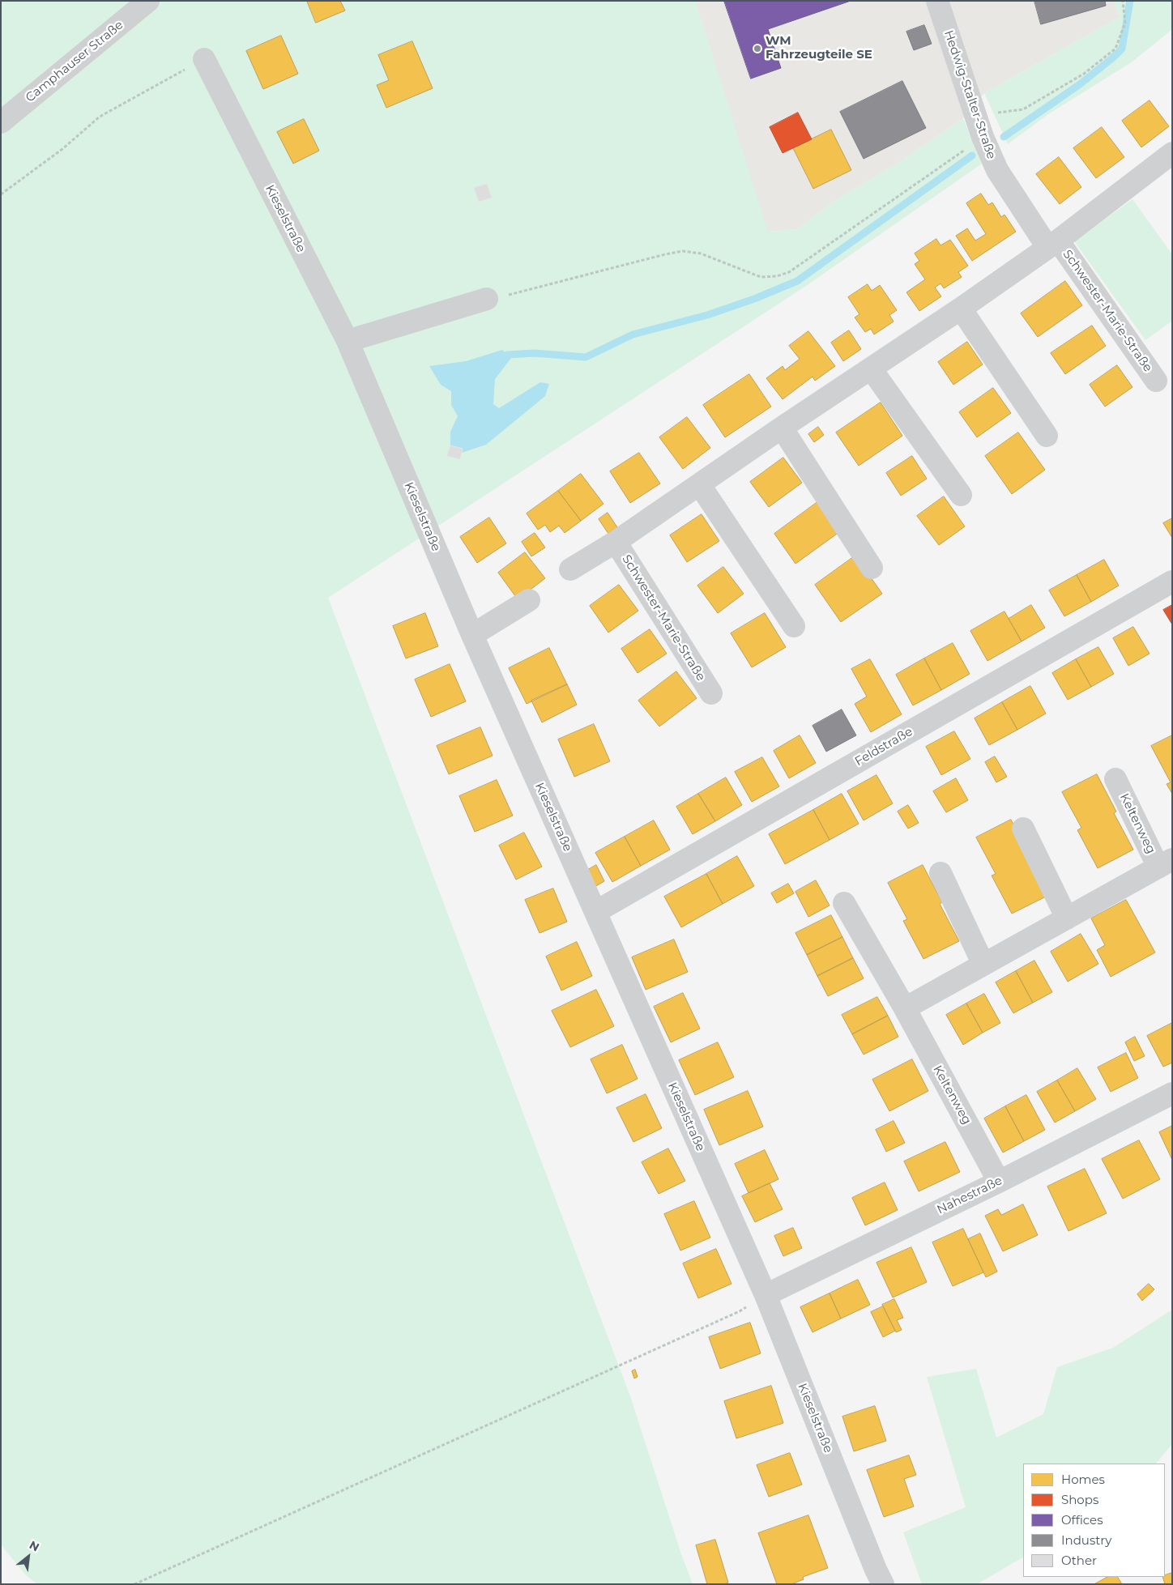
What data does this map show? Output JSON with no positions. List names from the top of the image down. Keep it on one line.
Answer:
{"streets":{"street":["Camphauser Straße","Hedwig-Stalter-Straße","Kieselstraße","Schwester-Marie-Straße","Feldstraße","Keltenweg","Nahestraße"]},"crossings":[["Hedwig-Stalter-Straße","Schwester-Marie-Straße"],["Kieselstraße","Feldstraße"],["Kieselstraße","Nahestraße"],["Keltenweg","Nahestraße"]],"places":["WM Fahrzeugteile SE"],"legend":["Homes","Shops","Offices","Industry","Other"],"north":"top right"}
